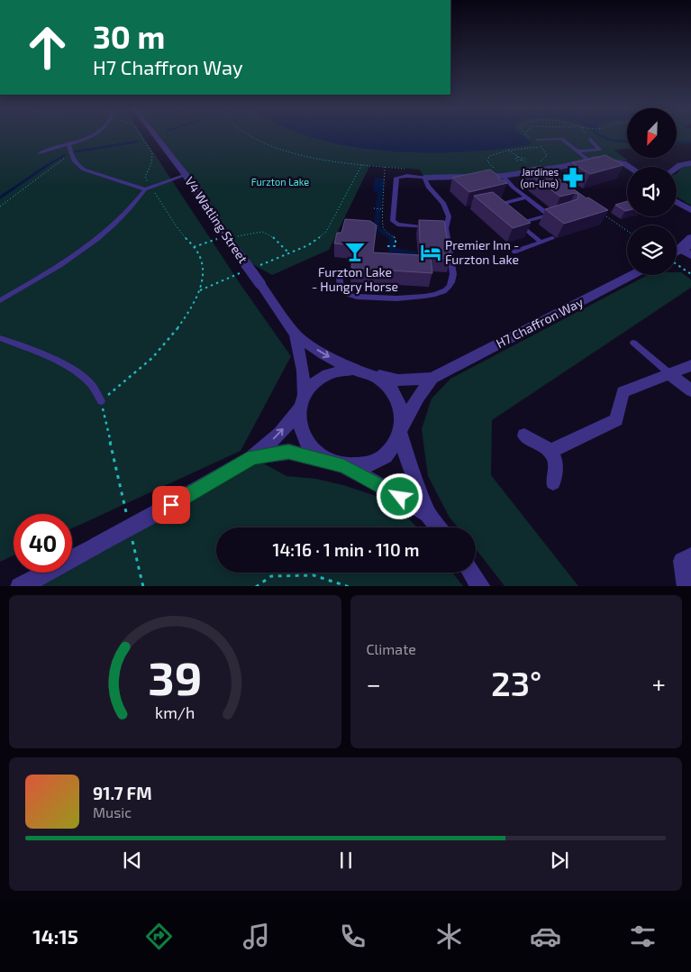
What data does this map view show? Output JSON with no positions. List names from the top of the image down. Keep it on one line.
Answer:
{"streets":{"street":["V4 Watling Street","H7 Chaffron Way"]},"crossings":[["V4 Watling Street","H7 Chaffron Way"]],"parks":["Furzton Lake"],"places":{"pharmacy":["Jardines (on-line)"],"bar":["Furzton Lake - Hungry Horse"],"hotel":["Premier Inn - Furzton Lake"]},"north":"bottom left","page":{"turn":["30 m","H7 Chaffron Way"],"limit":"40","trip":"14:16 · 1 min · 110 m","tile":"Climate","heat":["−","23°","+"],"song":["91.7 FM","Music"],"tabs":"14:15","gauge":["39","km/h"]}}
